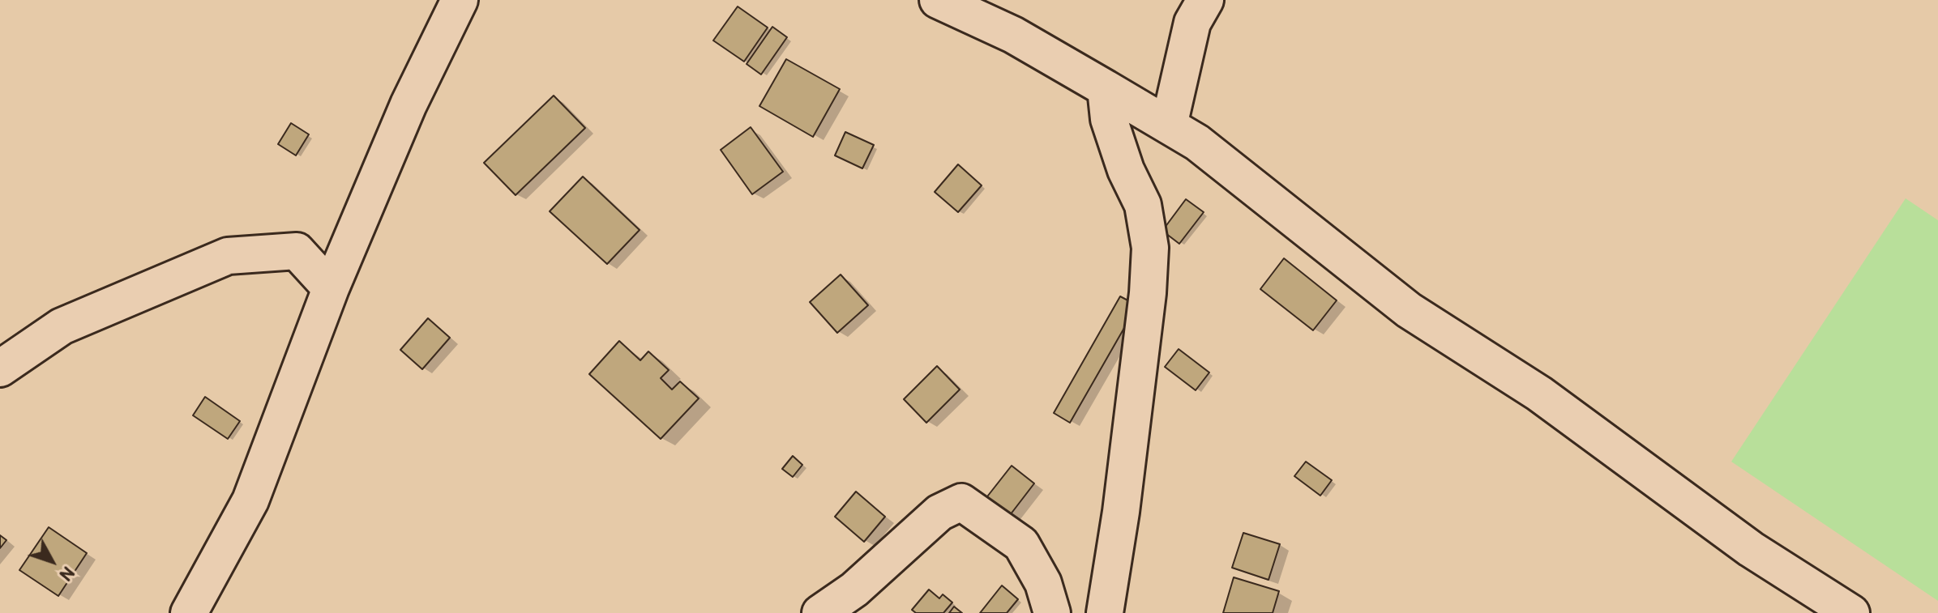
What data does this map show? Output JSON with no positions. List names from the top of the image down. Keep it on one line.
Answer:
{"north":"bottom right"}
